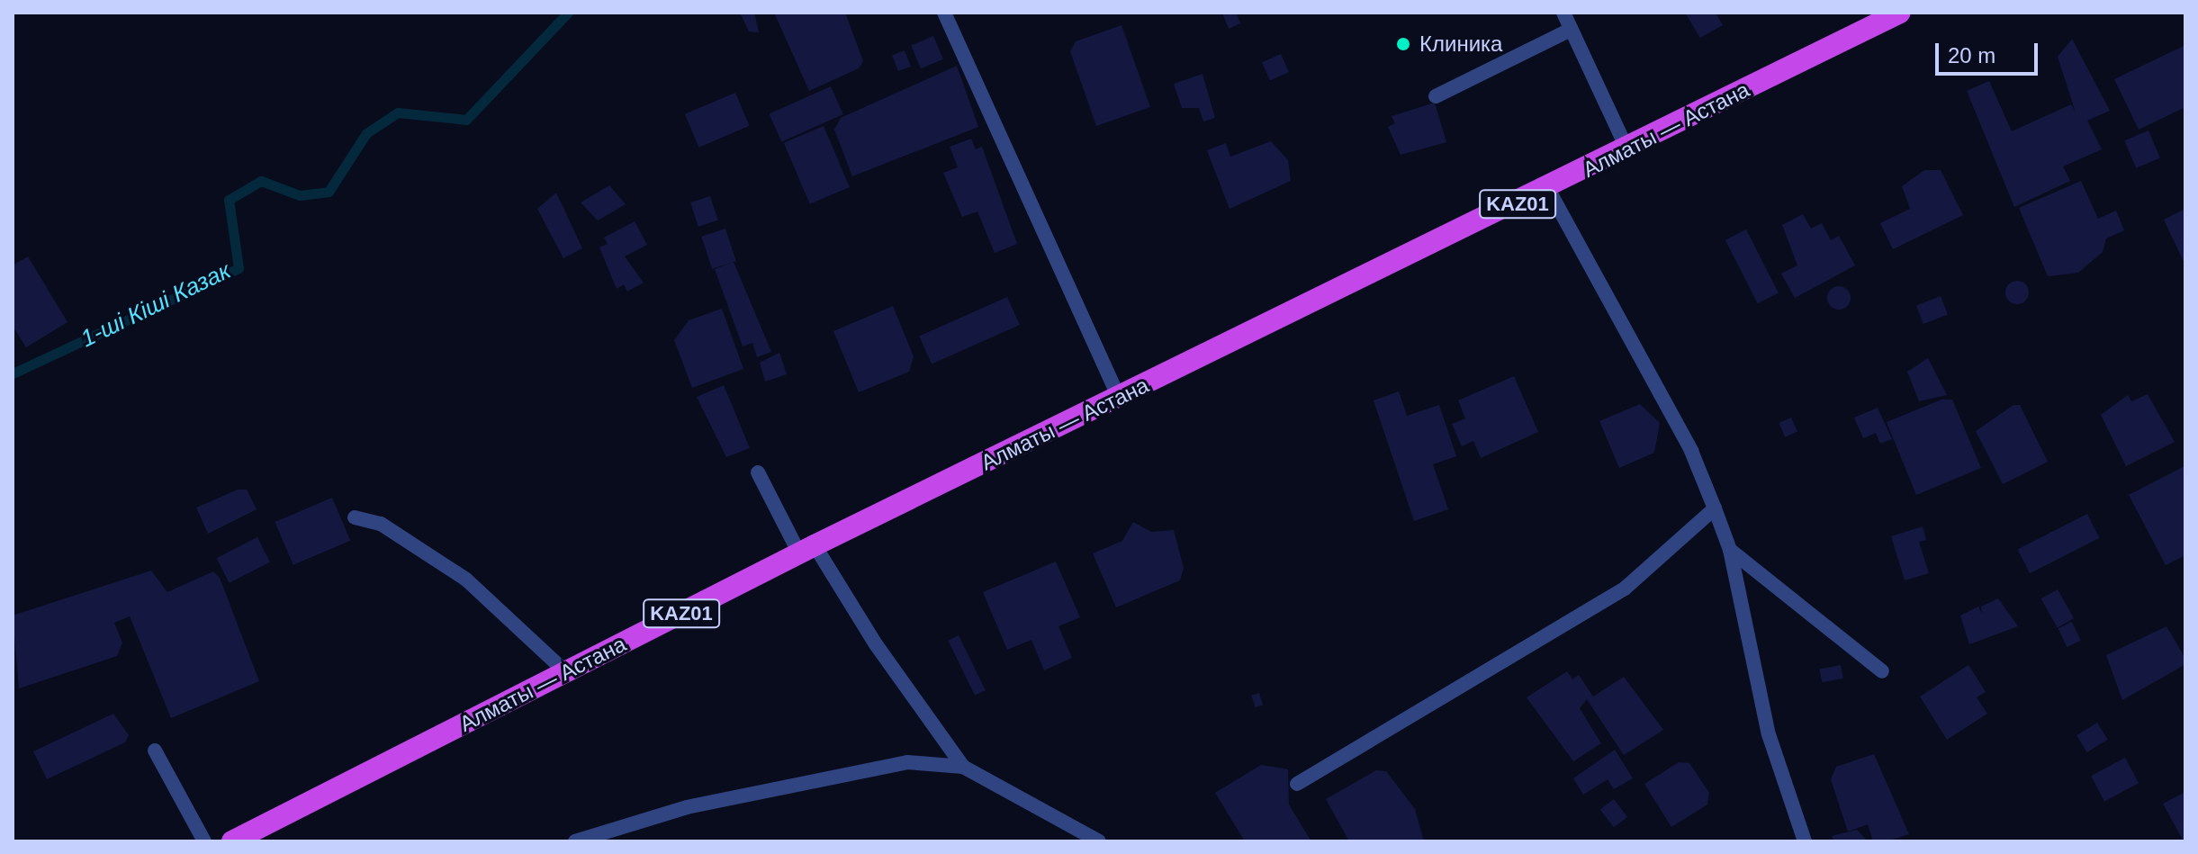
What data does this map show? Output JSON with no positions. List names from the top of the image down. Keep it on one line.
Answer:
{"streets":{"highway":["Алматы — Астана","KАZ01"]},"water":["1-ші Кіші Казак"],"places":["Клиника"],"scale_bar":"20 m"}
